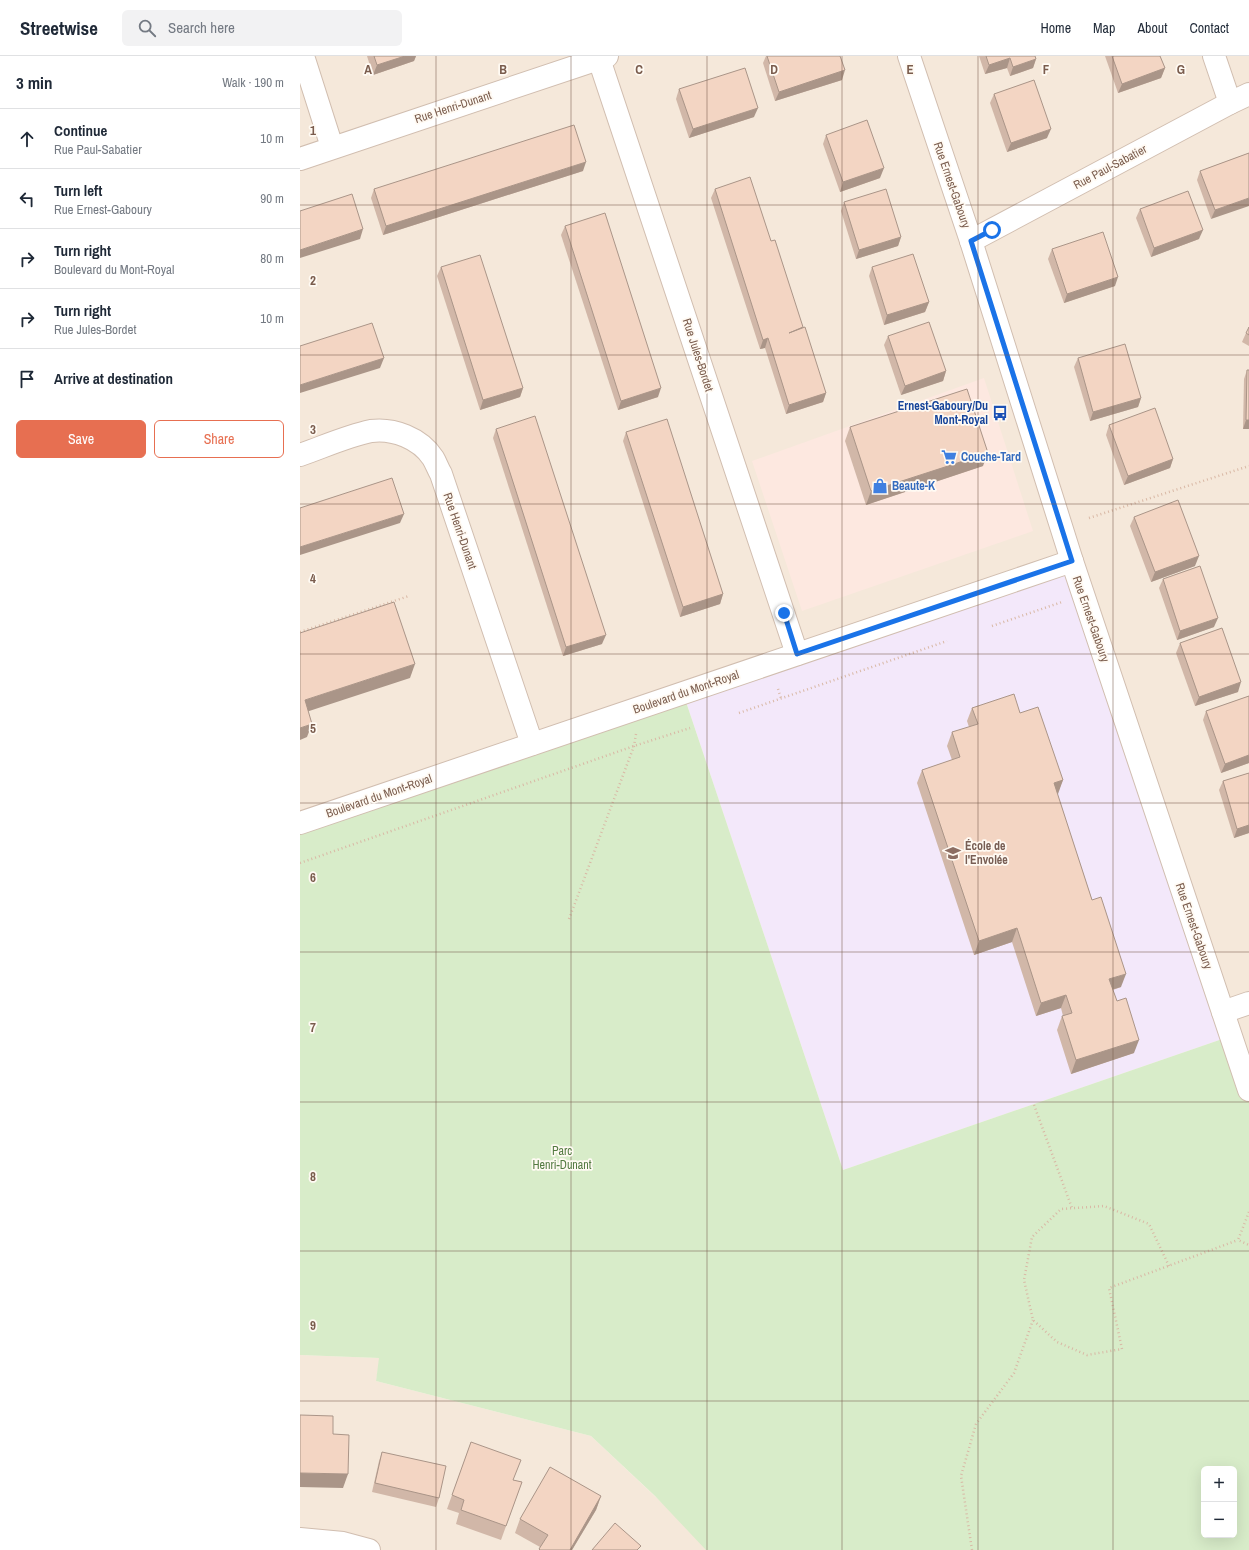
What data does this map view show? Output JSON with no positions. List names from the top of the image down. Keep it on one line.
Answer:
{"streets":{"street":["Rue Henri-Dunant","Rue Paul-Sabatier","Rue Ernest-Gaboury","Rue Jules-Bordet","Boulevard du Mont-Royal"]},"crossings":[["Rue Henri-Dunant","Rue Jules-Bordet"],["Rue Henri-Dunant","Boulevard du Mont-Royal"],["Rue Paul-Sabatier","Rue Ernest-Gaboury"],["Rue Ernest-Gaboury","Boulevard du Mont-Royal"],["Rue Jules-Bordet","Boulevard du Mont-Royal"]],"parks":["Parc Henri-Dunant"],"places":{"bus stop":["Ernest-Gaboury/Du Mont-Royal"],"supermarket":["Couche-Tard"],"shop":["Beaute-K"],"school or university":["École de l'Envolée"]},"page":{"header":"Streetwise","search":"Search here","nav":["Home","Map","About","Contact"],"heading":["3 min","Walk · 190 m"],"list":[["Continue","Rue Paul-Sabatier","10 m"],["Turn left","Rue Ernest-Gaboury","90 m"],["Turn right","Boulevard du Mont-Royal","80 m"],["Turn right","Rue Jules-Bordet","10 m"],"Arrive at destination"],"buttons":["Save","Share"],"map_buttons":["+","−"]},"grid":{"columns":["A","B","C","D","E","F","G"],"rows":["1","2","3","4","5","6","7","8","9"]}}
